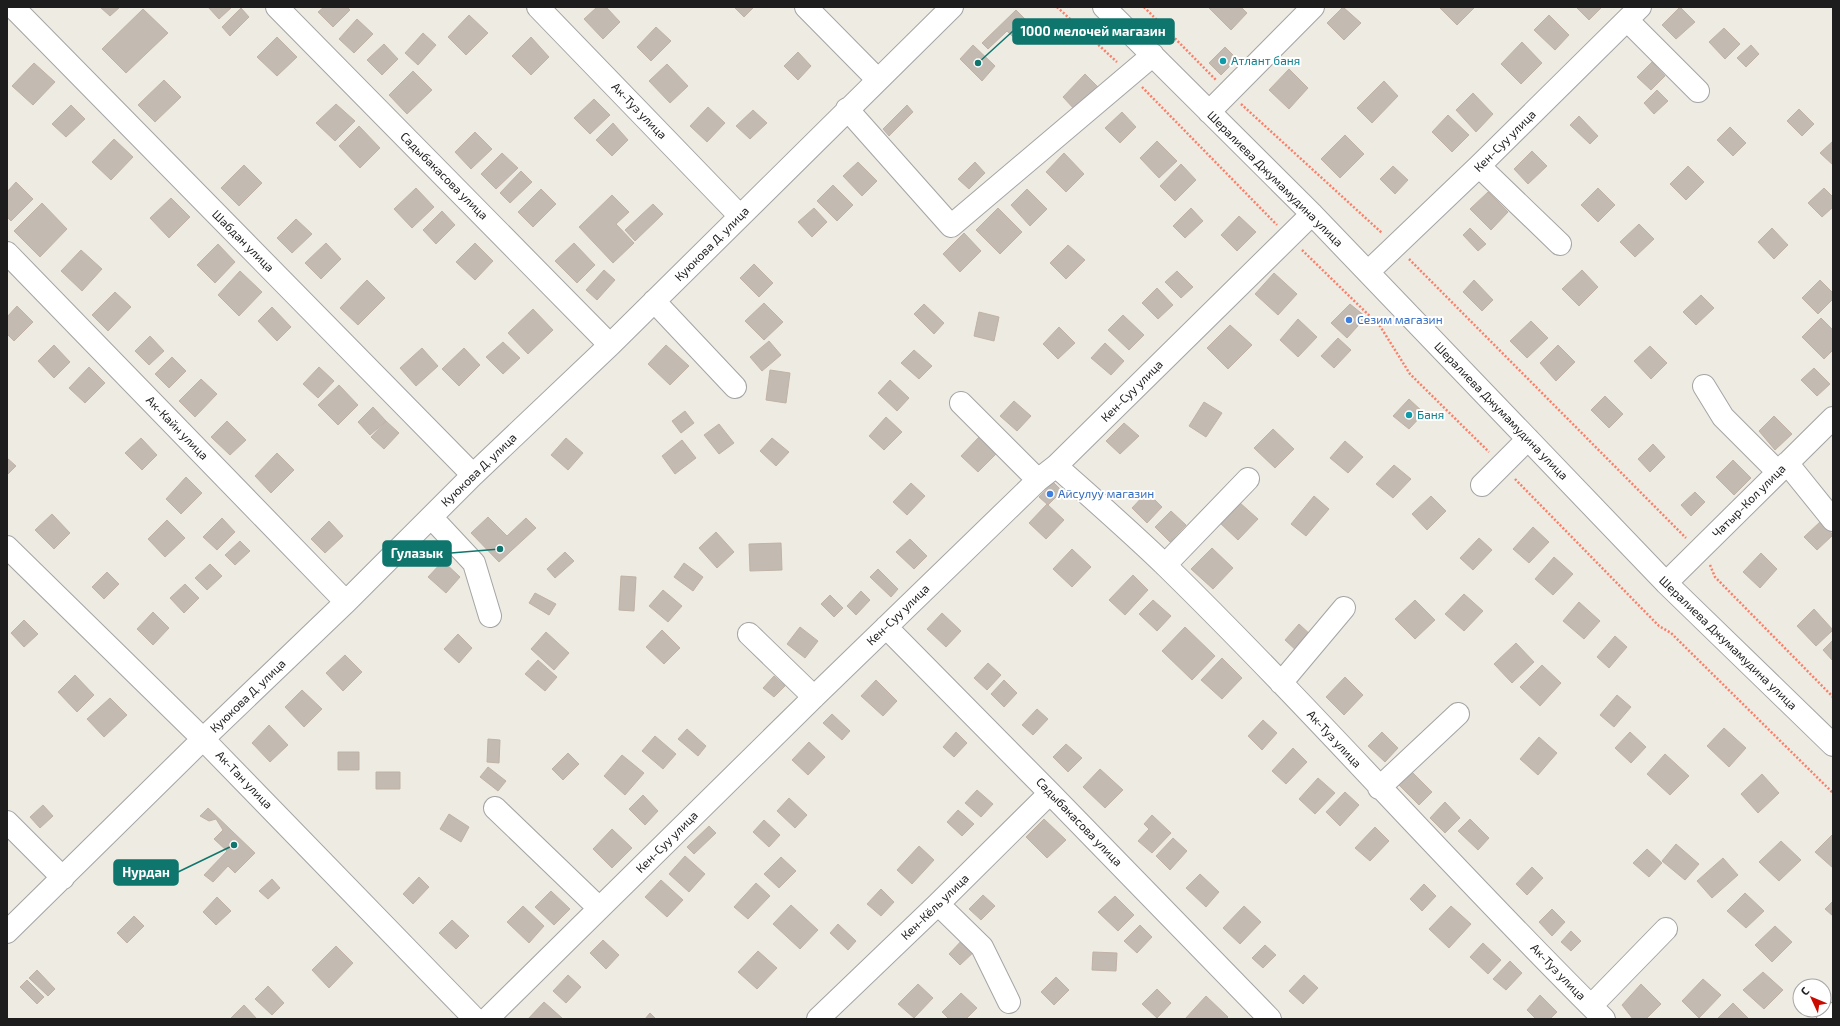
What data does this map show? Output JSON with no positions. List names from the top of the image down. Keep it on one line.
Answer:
{"streets":{"street":["Ак-Туз улица","Кен-Суу улица","Садыбакасова улица","Шералиева Джумамудина улица","Шабдан улица","Куюкова Д. улица","Ак-Кайн улица","Чатыр-Кол улица","Ак-Тан улица","Кен-Кёль улица"]},"crossings":[["Ак-Туз улица","Кен-Суу улица"],["Ак-Туз улица","Куюкова Д. улица"],["Кен-Суу улица","Садыбакасова улица"],["Кен-Суу улица","Шералиева Джумамудина улица"],["Садыбакасова улица","Куюкова Д. улица"],["Садыбакасова улица","Кен-Кёль улица"],["Шералиева Джумамудина улица","Чатыр-Кол улица"],["Шабдан улица","Куюкова Д. улица"],["Куюкова Д. улица","Ак-Кайн улица"],["Куюкова Д. улица","Ак-Тан улица"]],"places":["Атлант баня","1000 мелочей магазин","Сезим магазин","Баня","Айсулуу магазин","Гулазык","Нурдан"],"north":"top left"}
